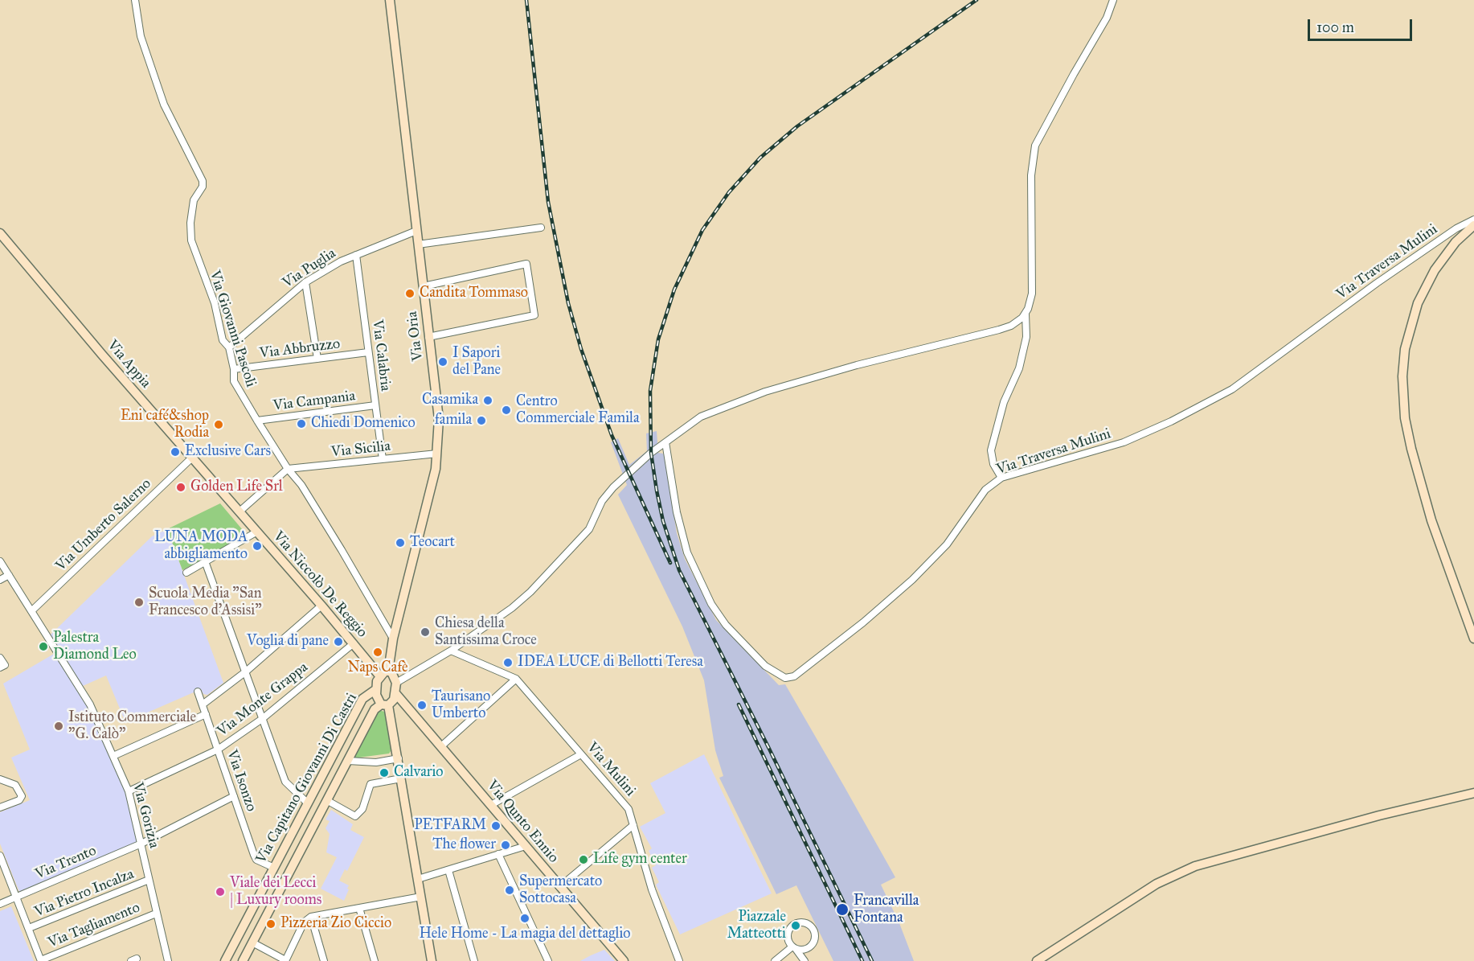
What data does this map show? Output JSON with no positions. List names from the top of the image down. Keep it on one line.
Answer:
{"streets":{"street":["Via Traversa Mulini","Via Puglia","Via Giovanni Pascoli","Via Oria","Via Abbruzzo","Via Calabria","Via Appia","Via Campania","Via Sicilia","Via Umberto Salerno","Via Niccolò De Reggio","Via Monte Grappa","Via Mulini","Via Capitano Giovanni Di Castri","Via Isonzo","Via Gorizia","Via Qunto Ennio","Via Trento","Via Pietro Incalza","Via Tagliamento"]},"crossings":[["Via Puglia","Via Giovanni Pascoli"],["Via Puglia","Via Oria"],["Via Puglia","Via Calabria"],["Via Giovanni Pascoli","Via Oria"],["Via Giovanni Pascoli","Via Abbruzzo"],["Via Giovanni Pascoli","Via Campania"],["Via Giovanni Pascoli","Via Sicilia"],["Via Oria","Via Sicilia"],["Via Abbruzzo","Via Calabria"],["Via Calabria","Via Campania"],["Via Calabria","Via Sicilia"],["Via Appia","Via Umberto Salerno"],["Via Appia","Via Niccolò De Reggio"],["Via Umberto Salerno","Via Gorizia"],["Via Niccolò De Reggio","Via Monte Grappa"],["Via Monte Grappa","Via Isonzo"],["Via Monte Grappa","Via Gorizia"],["Via Capitano Giovanni Di Castri","Via Isonzo"],["Via Capitano Giovanni Di Castri","Via Qunto Ennio"],["Via Isonzo","Via Trento"],["Via Gorizia","Via Trento"],["Via Gorizia","Via Pietro Incalza"],["Via Gorizia","Via Tagliamento"]],"places":["Candita Tommaso","I Sapori del Pane","Casamika","Centro Commerciale Famila","famila","Chiedi Domenico","Eni café&shop Rodia","Exclusive Cars","Golden Life Srl","Teocart","LUNA MODA abbigliamento","Scuola Media \"San Francesco d'Assisi\"","Chiesa della Santissima Croce","Voglia di pane","Palestra Diamond Leo","Naps Cafè","IDEA LUCE di Bellotti Teresa","Taurisano Umberto","Istituto Commerciale \"G. Calò\"","Calvario","PETFARM","The flower","Life gym center","Supermercato Sottocasa","Viale dei Lecci | Luxury rooms","Francavilla Fontana","Hele Home - La magia del dettaglio","Pizzeria Zio Ciccio","Piazzale Matteotti"],"scale_bar":"100 m"}
